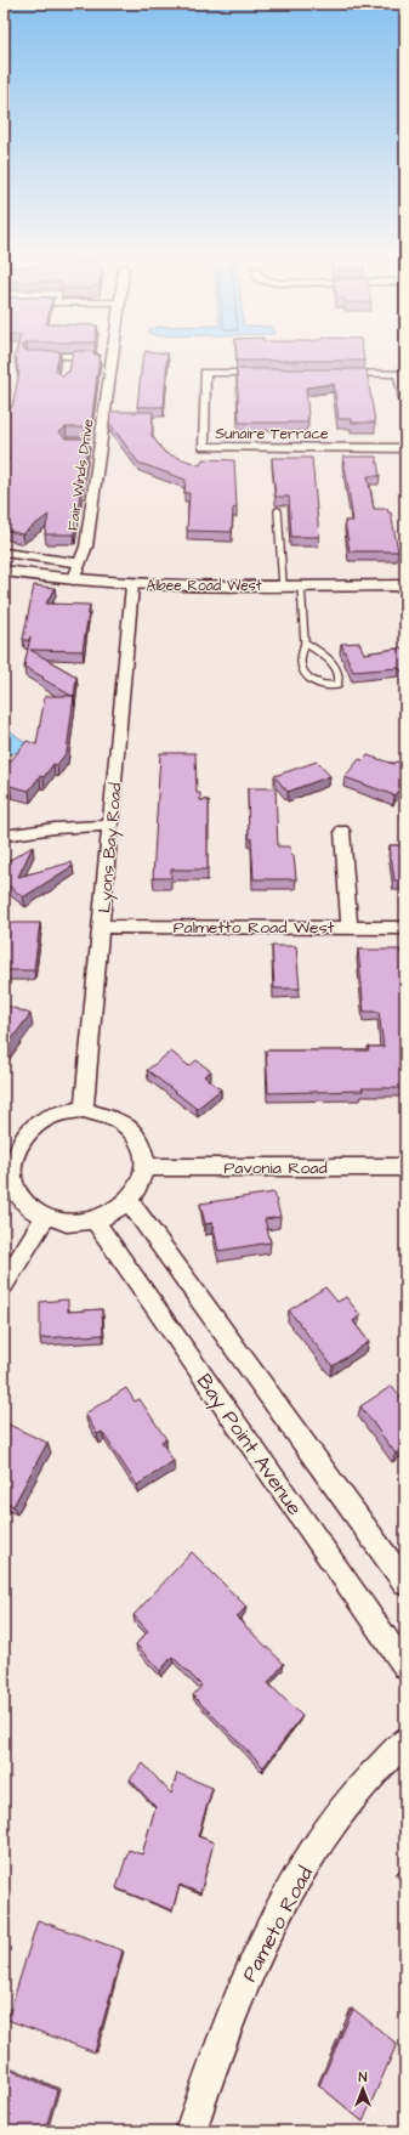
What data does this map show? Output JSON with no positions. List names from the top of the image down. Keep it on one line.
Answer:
{"streets":{"street":["Sunaire Terrace","Fair Winds Drive","Albee Road West","Lyons Bay Road","Palmetto Road West","Pavonia Road","Bay Point Avenue","Pameto Road"]},"crossings":[["Fair Winds Drive","Albee Road West"],["Albee Road West","Lyons Bay Road"],["Lyons Bay Road","Palmetto Road West"],["Lyons Bay Road","Pavonia Road"],["Lyons Bay Road","Bay Point Avenue"],["Pavonia Road","Bay Point Avenue"]],"north":"top"}
